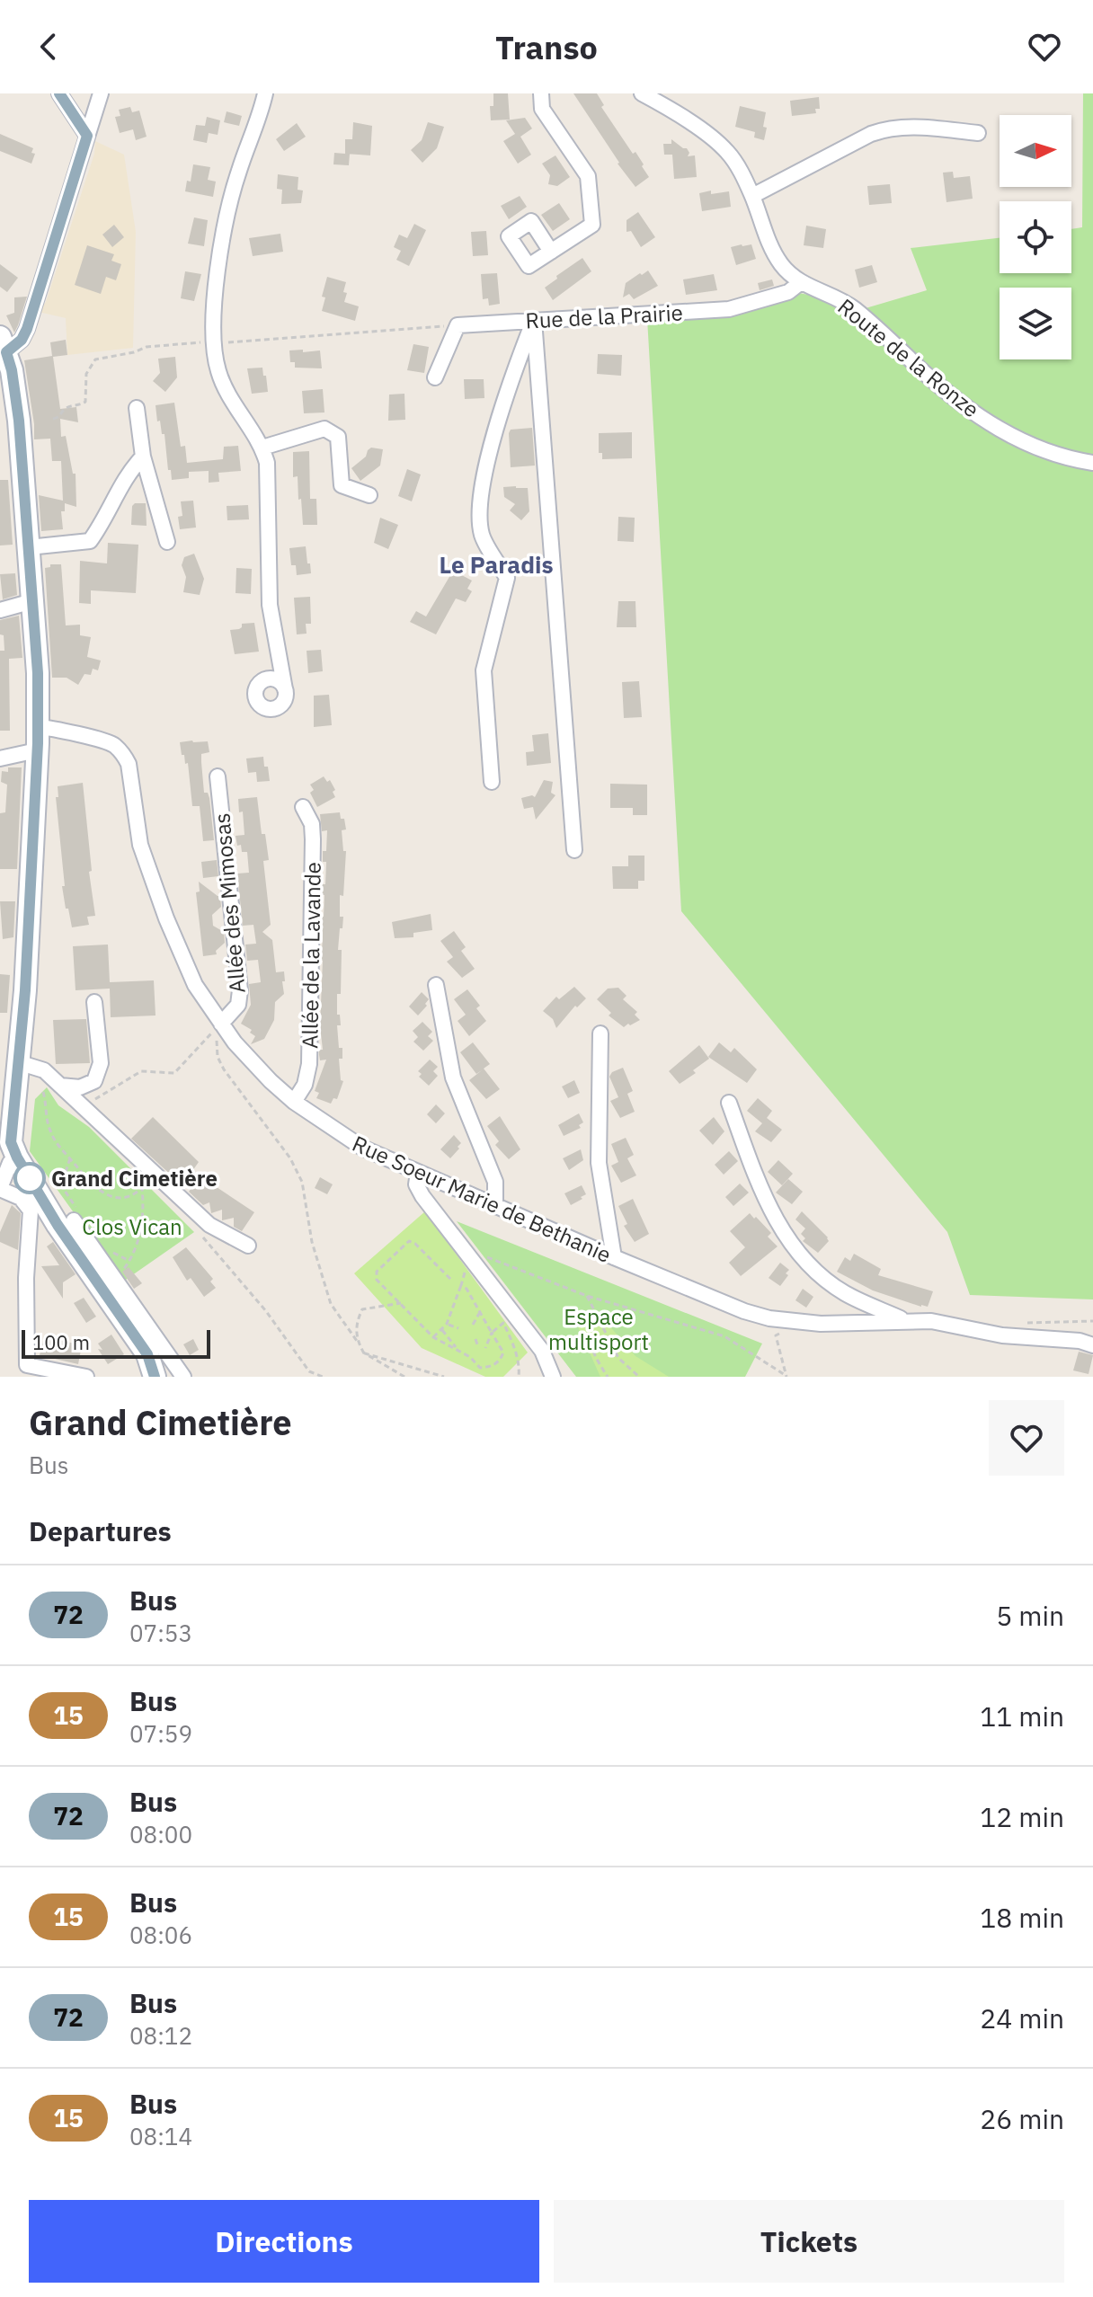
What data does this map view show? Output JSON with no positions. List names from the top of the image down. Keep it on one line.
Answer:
{"streets":{"street":["Rue de la Prairie","Route de la Ronze","Allée des Mimosas","Allée de la Lavande","Rue Soeur Marie de Bethanie"]},"crossings":[["Rue de la Prairie","Route de la Ronze"],["Allée des Mimosas","Rue Soeur Marie de Bethanie"],["Allée de la Lavande","Rue Soeur Marie de Bethanie"]],"districts":["Le Paradis"],"parks":["Clos Vican","Espace multisport"],"places":["Grand Cimetière"],"lines":["bus line 72"],"scale_bar":"100 m","north":"right","page":{"header":"Transo","scale":"100 m","heading":[["Grand Cimetière","Bus"],"Departures"],"list":[{"mark":"72","name":"Bus","note":"07:53","value":"5 min"},{"mark":"15","name":"Bus","note":"07:59","value":"11 min"},{"mark":"72","name":"Bus","note":"08:00","value":"12 min"},{"mark":"15","name":"Bus","note":"08:06","value":"18 min"},{"mark":"72","name":"Bus","note":"08:12","value":"24 min"},{"mark":"15","name":"Bus","note":"08:14","value":"26 min"}],"buttons":["Directions","Tickets"]}}
